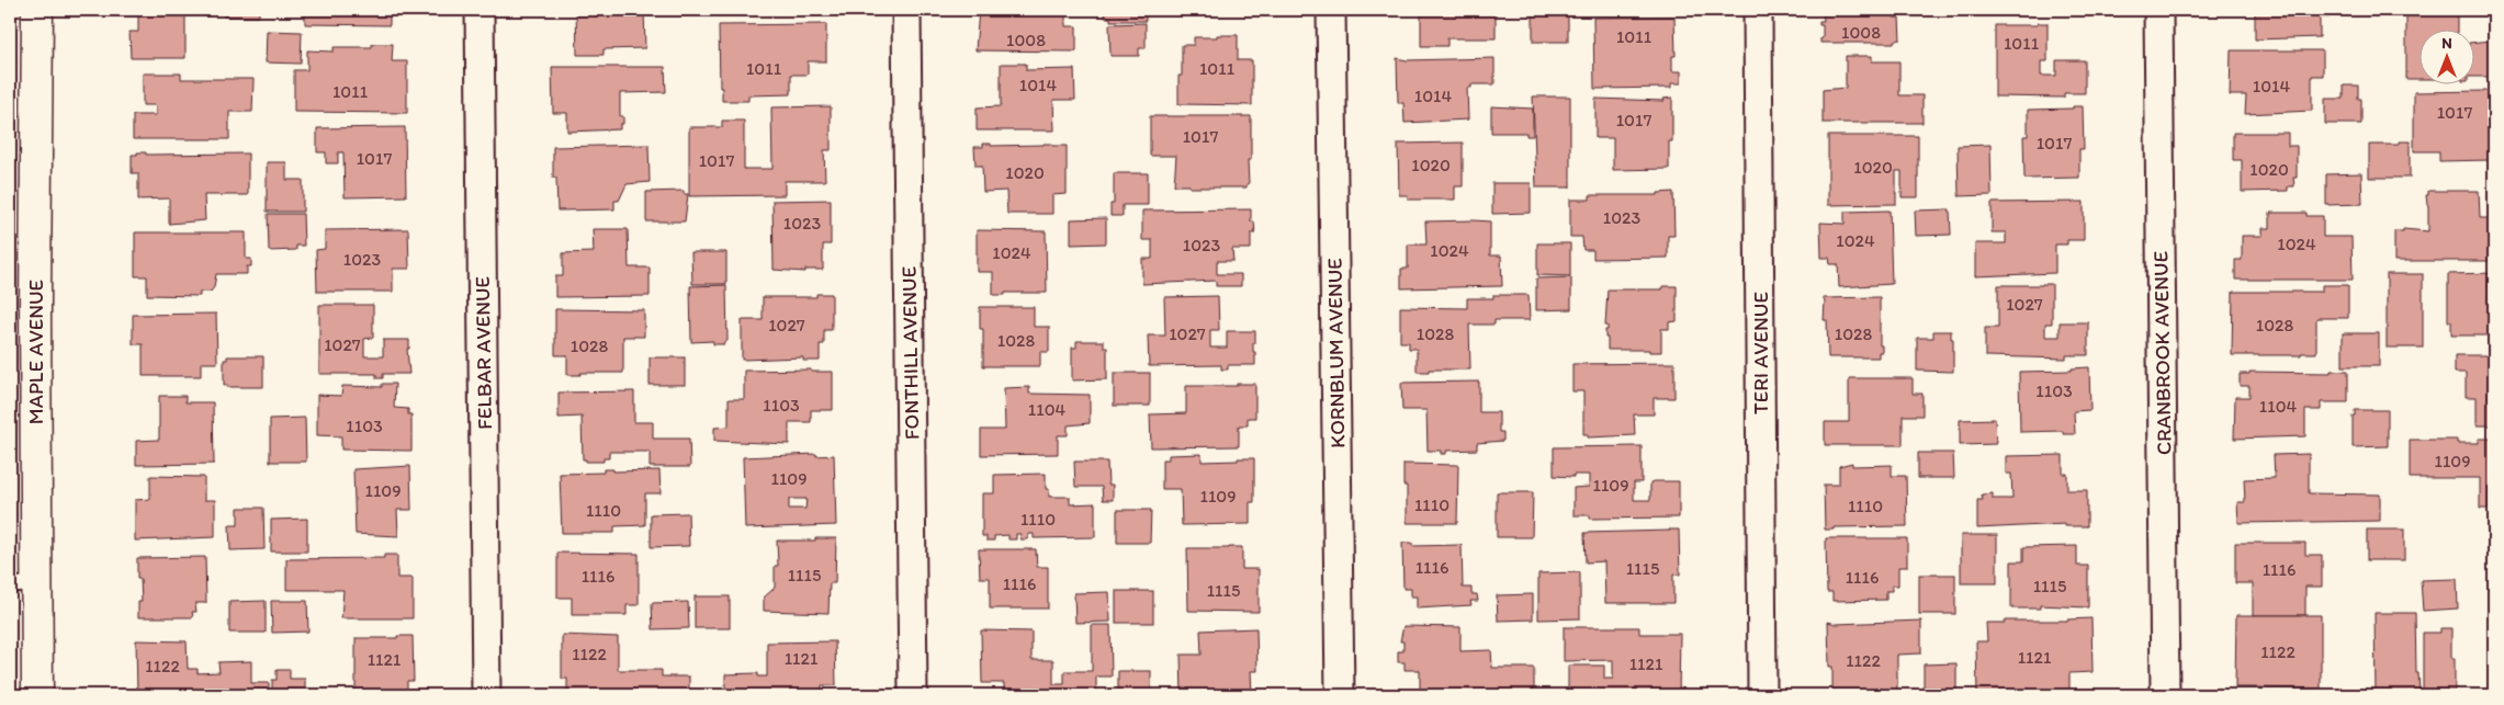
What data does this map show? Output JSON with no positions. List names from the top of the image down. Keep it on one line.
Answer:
{"streets":{"street":["MAPLE AVENUE","FELBAR AVENUE","FONTHILL AVENUE","KORNBLUM AVENUE","TERI AVENUE","CRANBROOK AVENUE"]},"house_numbers":["1008","1011","1008","1011","1011","1011","1014","1014","1011","1014","1017","1017","1017","1017","1017","1017","1020","1020","1020","1020","1023","1023","1024","1024","1023","1024","1024","1023","1027","1027","1028","1027","1028","1028","1028","1027","1028","1103","1103","1104","1104","1103","1109","1109","1109","1109","1109","1110","1110","1110","1110","1116","1115","1116","1115","1116","1116","1116","1115","1115","1122","1122","1121","1121","1121","1122","1121","1122"],"north":"top"}
